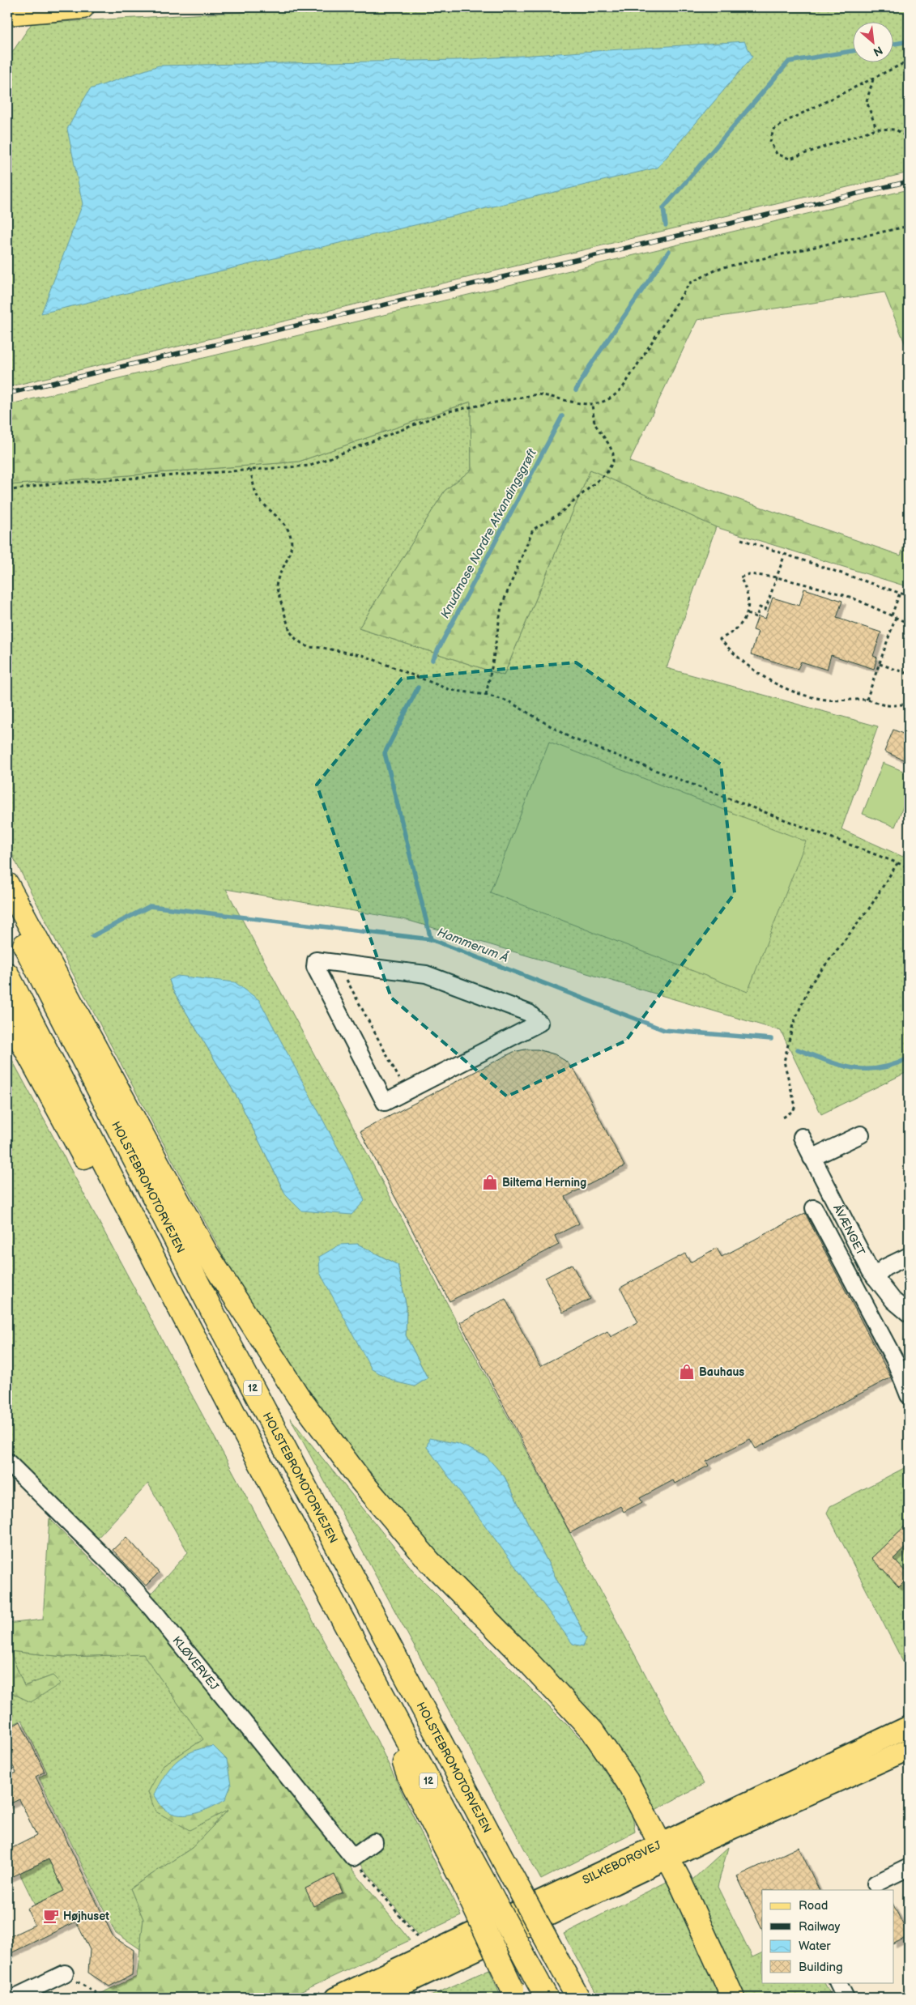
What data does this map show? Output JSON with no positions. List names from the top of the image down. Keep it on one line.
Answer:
{"streets":{"highway":["HOLSTEBROMOTORVEJEN","12"],"main road":["SILKEBORGVEJ"],"street":["ÅVÆNGET","KLØVERVEJ"]},"water":["Knudmose Nordre Afvandingsgrøft","Hammerum Å"],"places":{"shop":["Biltema Herning","Bauhaus"],"cafe":["Højhuset"]},"legend":["Road","Railway","Water","Building"],"north":"bottom right"}
